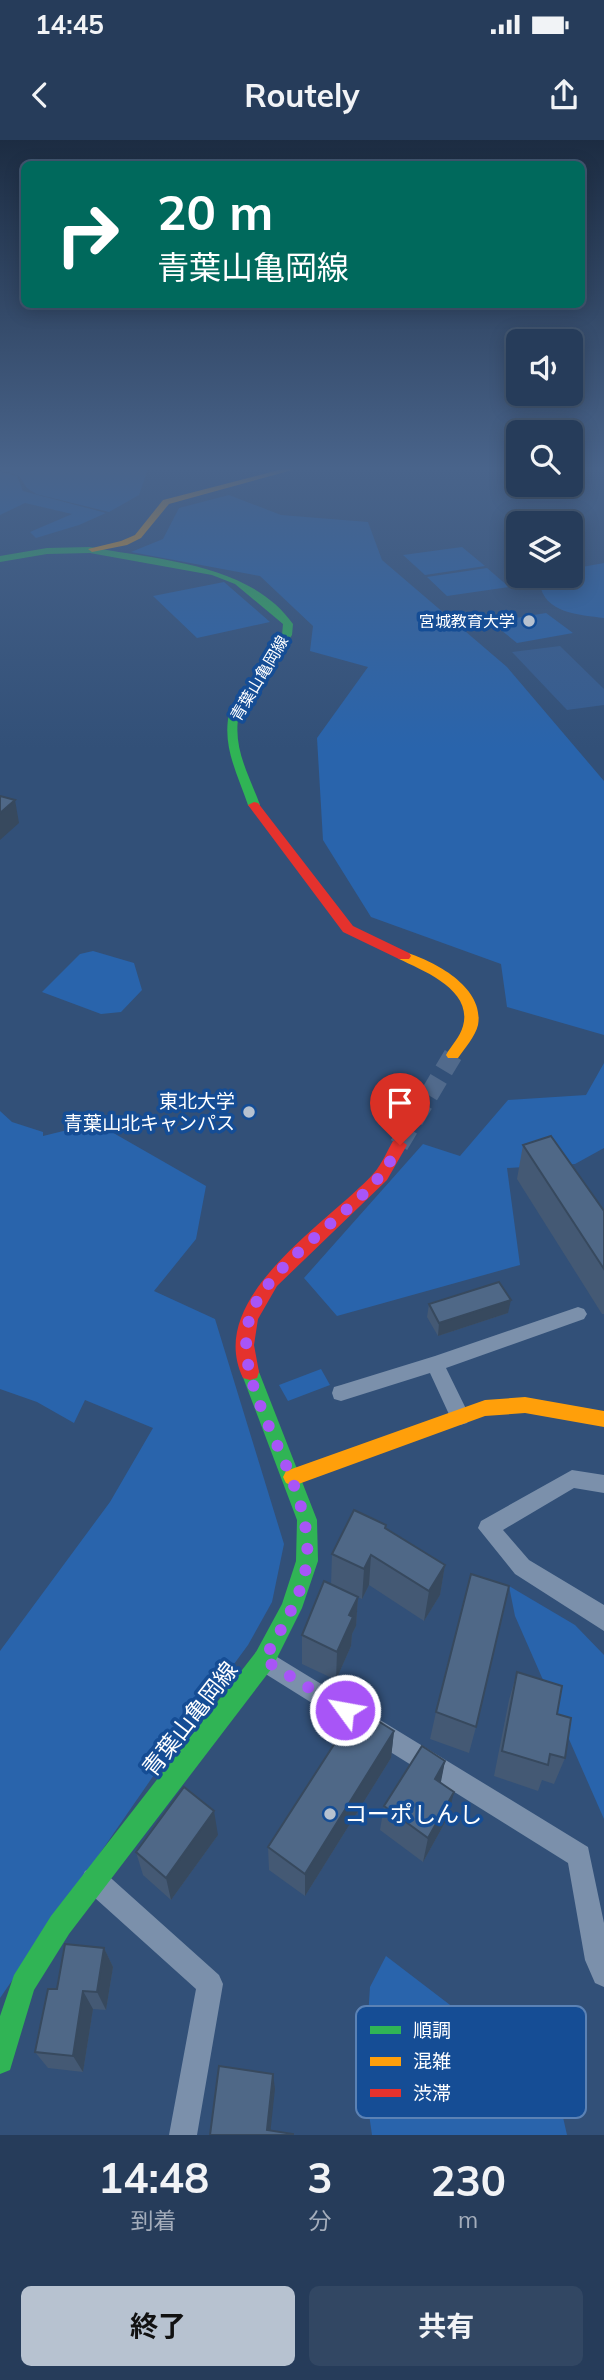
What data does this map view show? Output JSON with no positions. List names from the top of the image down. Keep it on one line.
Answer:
{"streets":{"street":["青葉山亀岡線"]},"places":["宮城教育大学","東北大学 青葉山北キャンパス","コーポしんし"],"legend":["順調","混雑","渋滞"],"page":{"status":"14:45","header":"Routely","turn":["20 m","青葉山亀岡線"],"eta":["14:48","到着","3","分","230","m"],"buttons":["終了","共有"]}}
